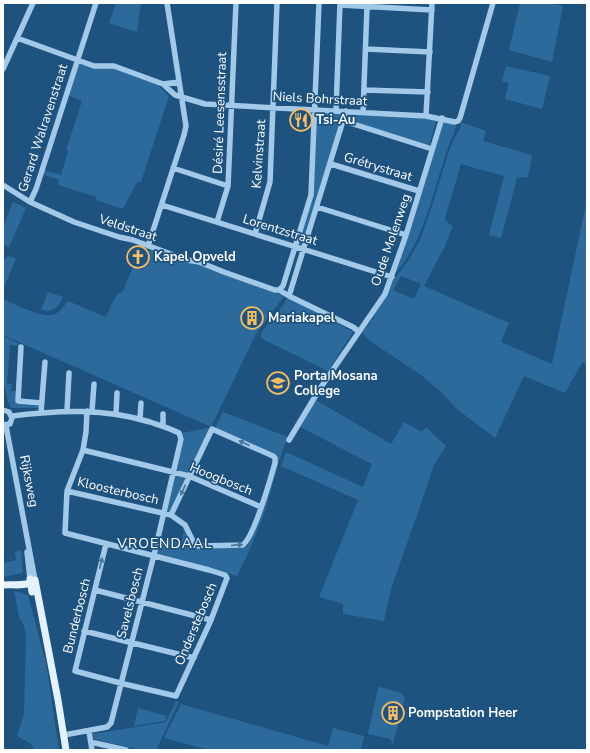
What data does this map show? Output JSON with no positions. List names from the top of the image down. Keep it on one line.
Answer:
{"streets":{"main road":["Rijksweg"],"street":["Niels Bohrstraat","Désiré Leesensstraat","Gerard Walravenstraat","Kelvinstraat","Grétrystraat","Veldstraat","Lorentzstraat","Oude Molenweg","Hoogbosch","Kloosterbosch","Savelsbosch","Bunderbosch","Onderstebosch"]},"crossings":[["Niels Bohrstraat","Désiré Leesensstraat"],["Niels Bohrstraat","Kelvinstraat"],["Niels Bohrstraat","Oude Molenweg"],["Désiré Leesensstraat","Lorentzstraat"],["Gerard Walravenstraat","Veldstraat"],["Kelvinstraat","Lorentzstraat"],["Grétrystraat","Oude Molenweg"],["Veldstraat","Oude Molenweg"],["Lorentzstraat","Oude Molenweg"],["Hoogbosch","Savelsbosch"],["Rijksweg","Savelsbosch"],["Kloosterbosch","Savelsbosch"],["Kloosterbosch","Onderstebosch"],["Savelsbosch","Bunderbosch"],["Savelsbosch","Onderstebosch"],["Bunderbosch","Onderstebosch"]],"districts":["VROENDAAL"],"places":{"restaurant":["Tsi-Au"],"church":["Kapel Opveld"],"building":["Mariakapel","Pompstation Heer"],"school or university":["Porta Mosana College"]}}
